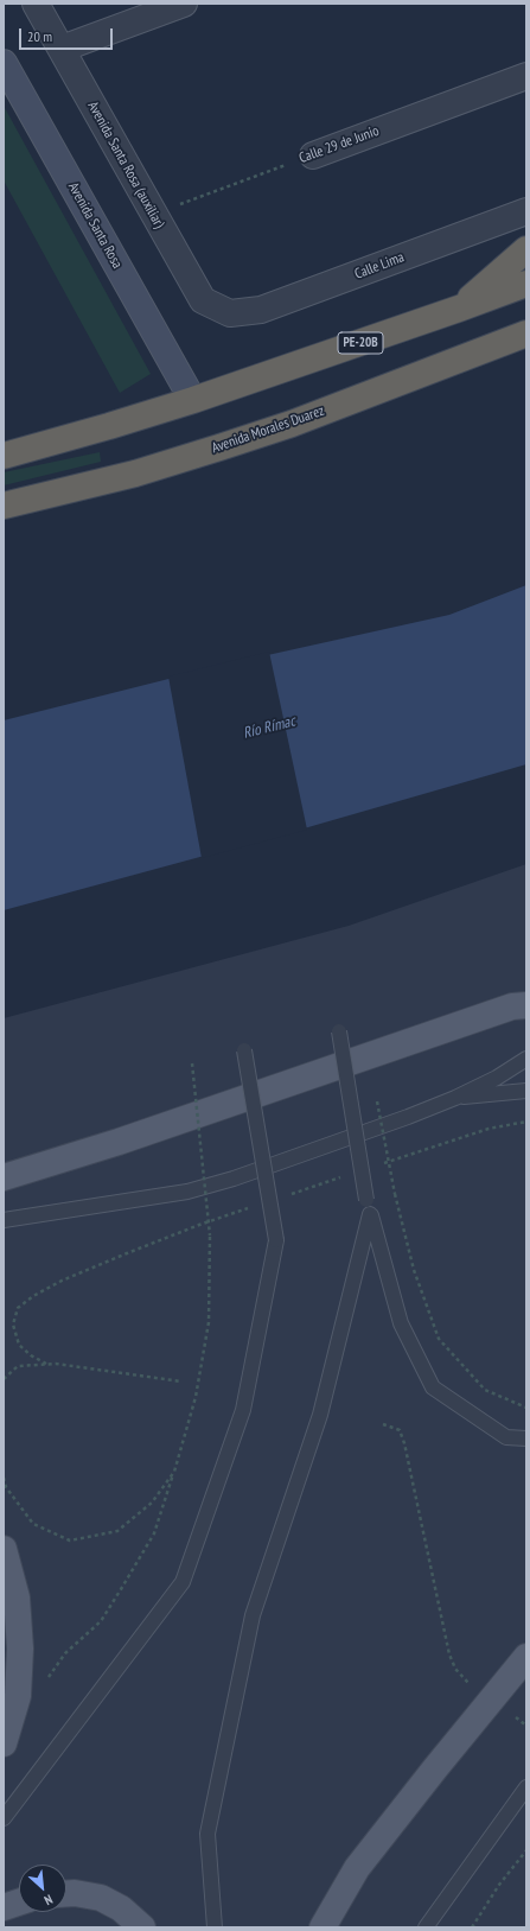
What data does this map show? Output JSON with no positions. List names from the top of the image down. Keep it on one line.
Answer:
{"streets":{"highway":["PE-20B","Avenida Morales Duarez"],"main road":["Avenida Santa Rosa"],"street":["Calle 29 de Junio","Avenida Santa Rosa (auxiliar)","Calle Lima"]},"crossings":[["Calle 29 de Junio","Avenida Santa Rosa (auxiliar)"],["Avenida Santa Rosa (auxiliar)","Calle Lima"]],"water":["Río Rímac"],"scale_bar":"20 m","north":"bottom right"}
